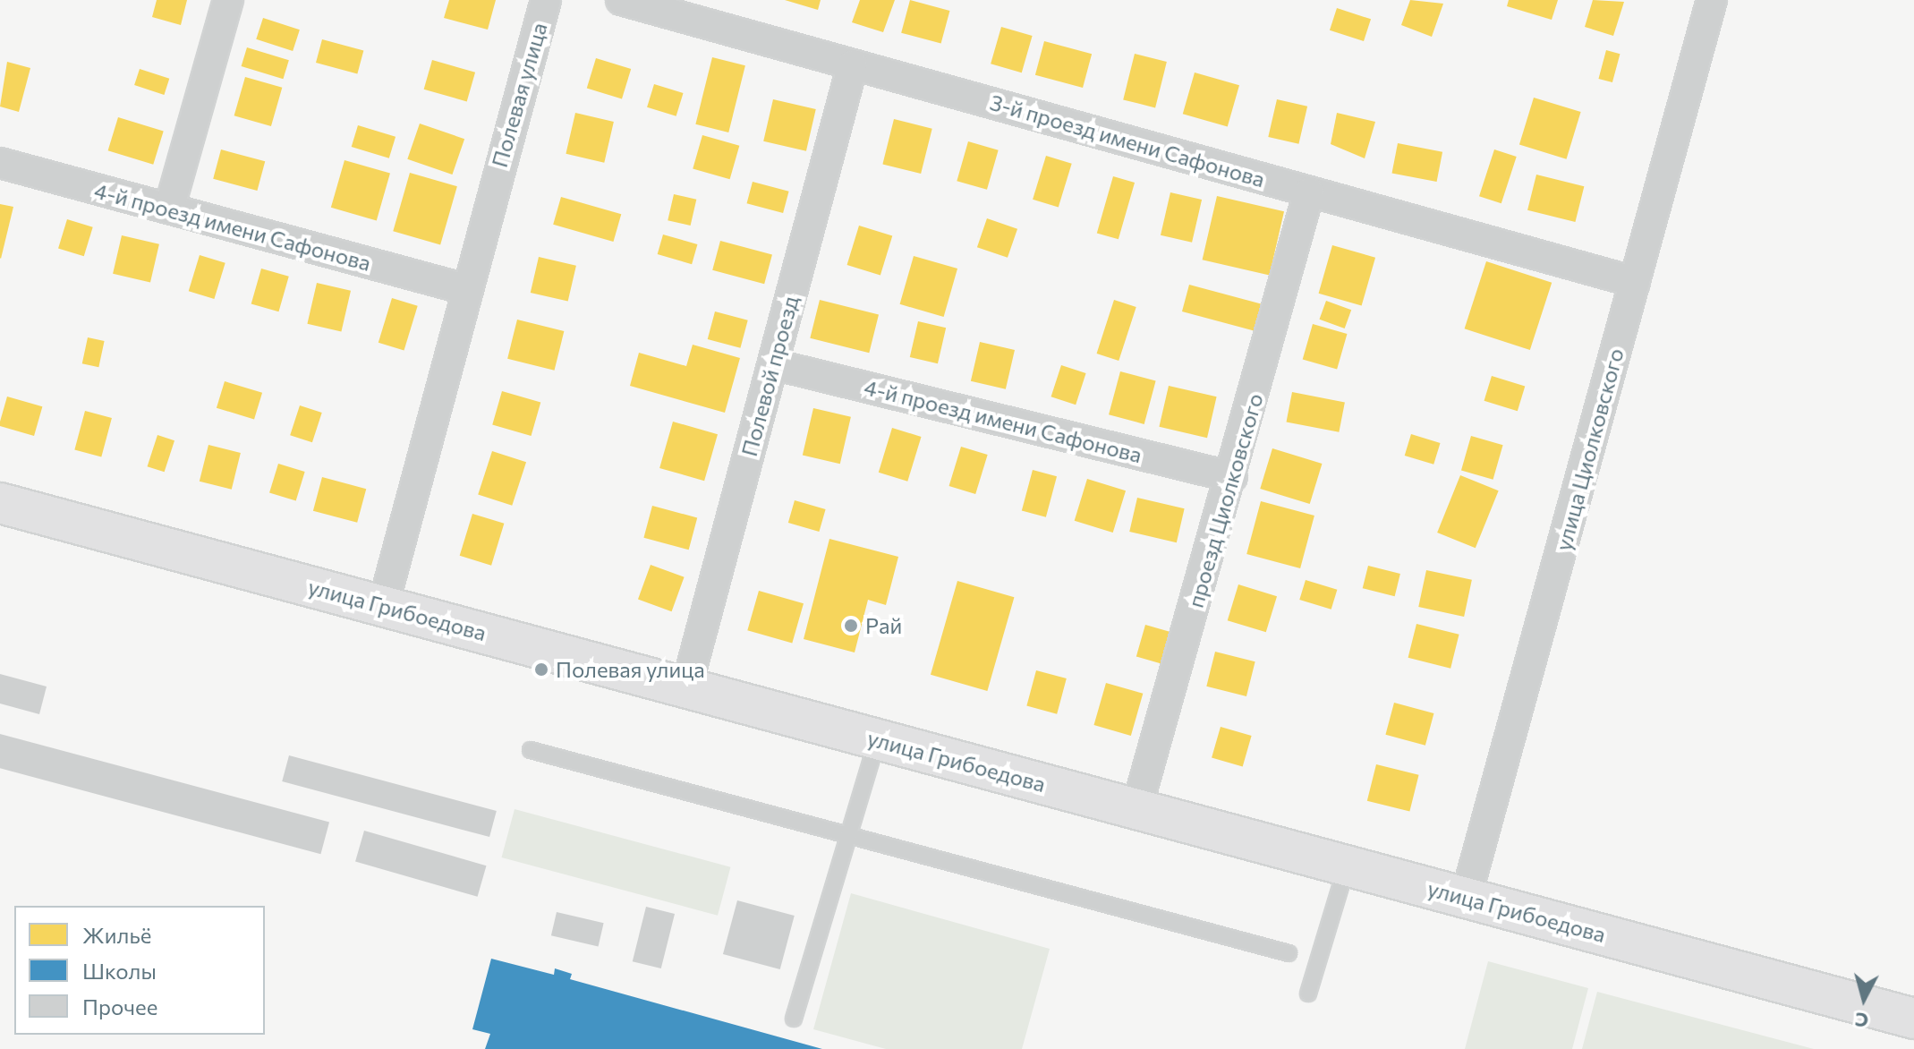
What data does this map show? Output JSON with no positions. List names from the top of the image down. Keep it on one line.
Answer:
{"streets":{"street":["Полевая улица","3-й проезд имени Сафонова","4-й проезд имени Сафонова","Полевой проезд","улица Циолковского","проезд Циолковского","улица Грибоедова"]},"crossings":[["Полевая улица","4-й проезд имени Сафонова"],["Полевая улица","улица Грибоедова"],["3-й проезд имени Сафонова","Полевой проезд"],["3-й проезд имени Сафонова","улица Циолковского"],["3-й проезд имени Сафонова","проезд Циолковского"],["4-й проезд имени Сафонова","Полевой проезд"],["4-й проезд имени Сафонова","проезд Циолковского"],["Полевой проезд","улица Грибоедова"],["улица Циолковского","улица Грибоедова"],["проезд Циолковского","улица Грибоедова"]],"places":["Рай","Полевая улица"],"legend":["Жильё","Школы","Прочее"],"north":"bottom"}
